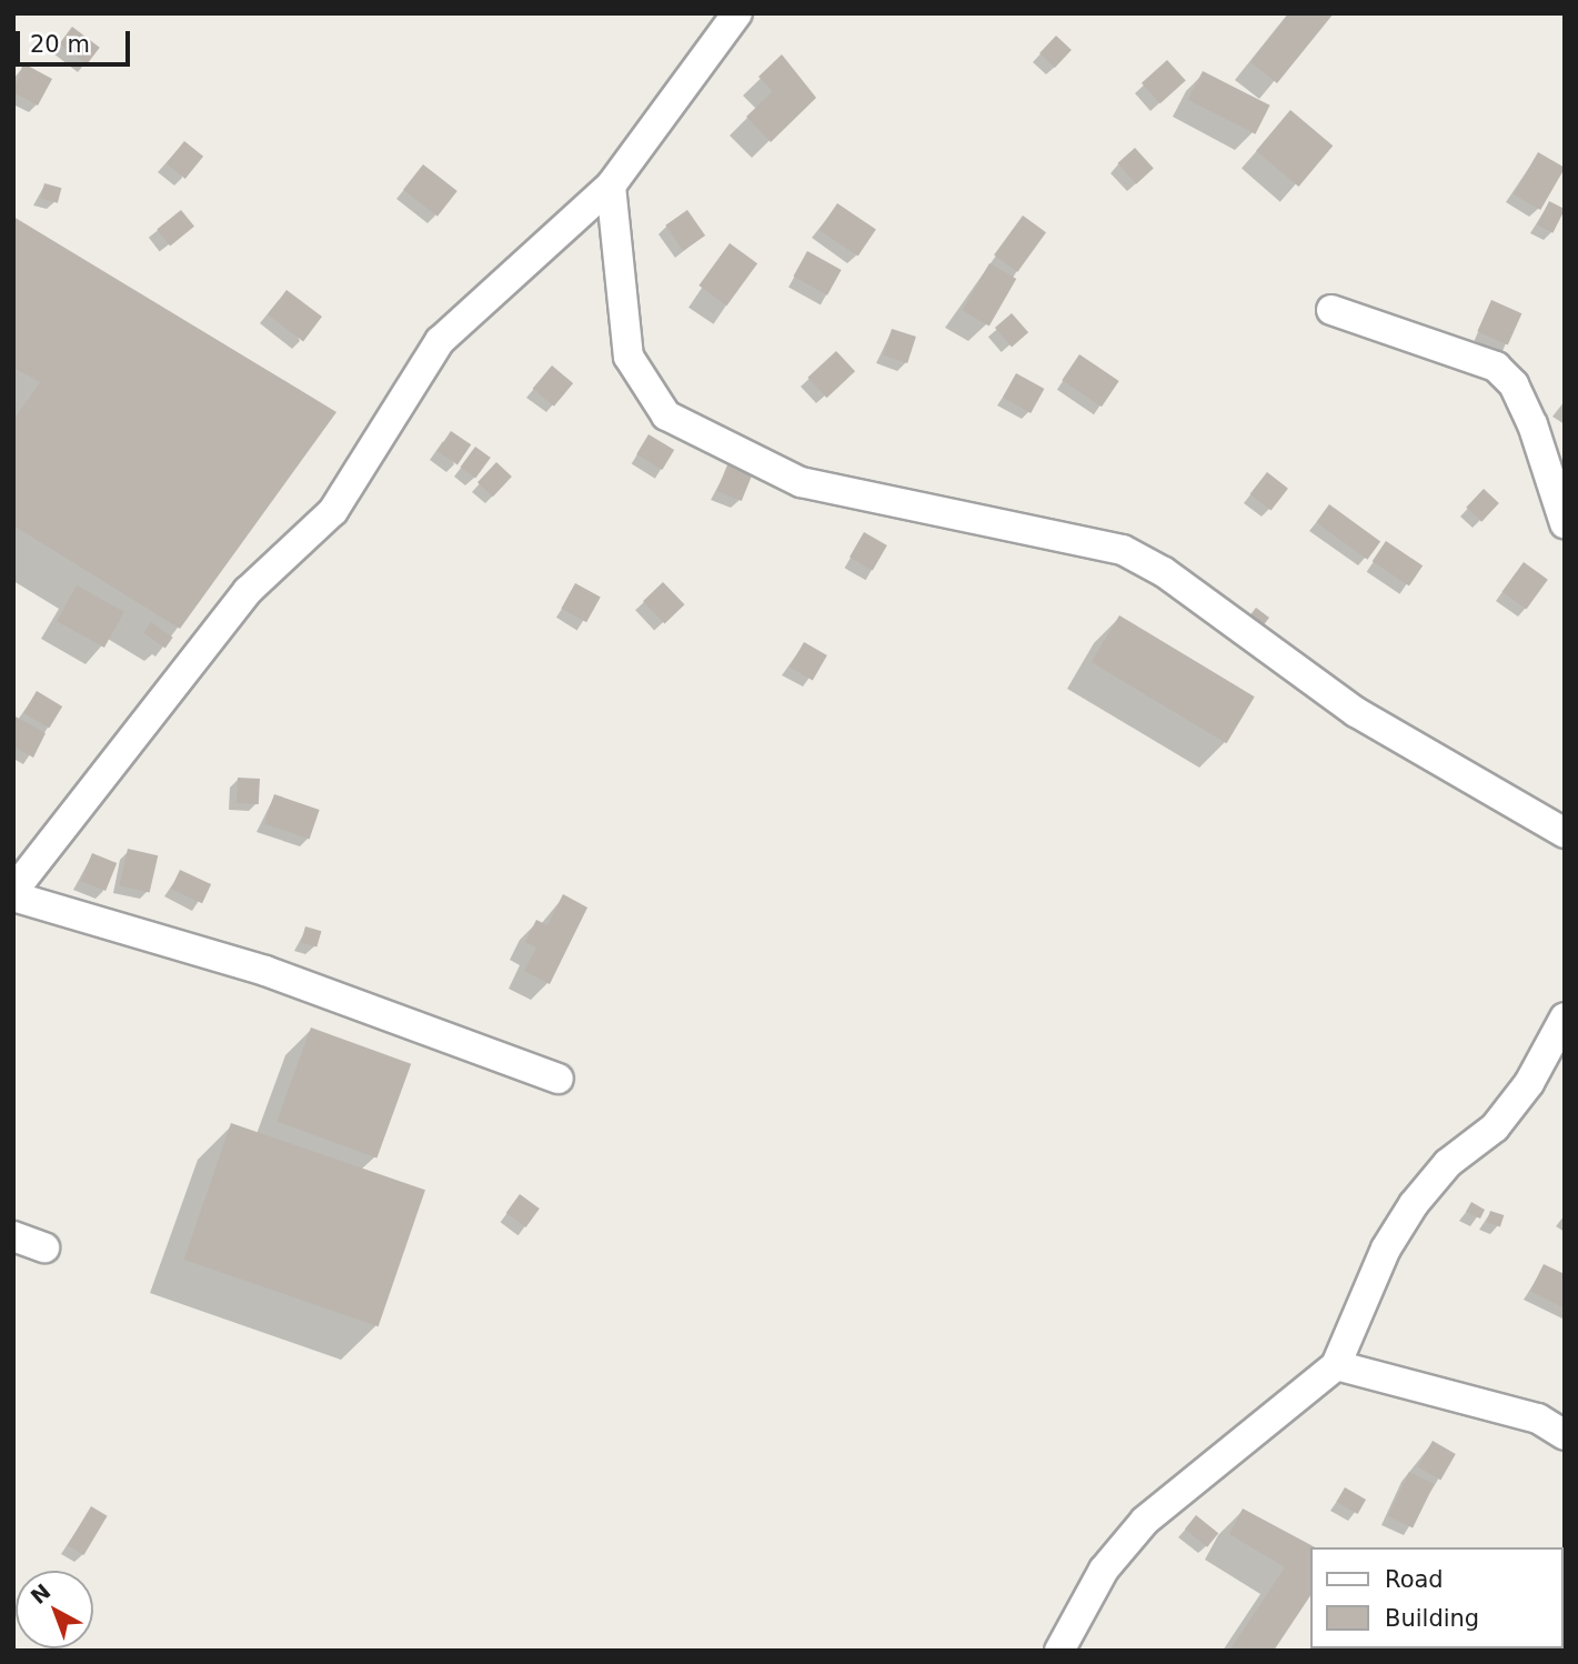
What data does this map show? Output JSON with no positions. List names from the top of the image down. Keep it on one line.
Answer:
{"legend":["Road","Building"],"scale_bar":"20 m","north":"top left"}
